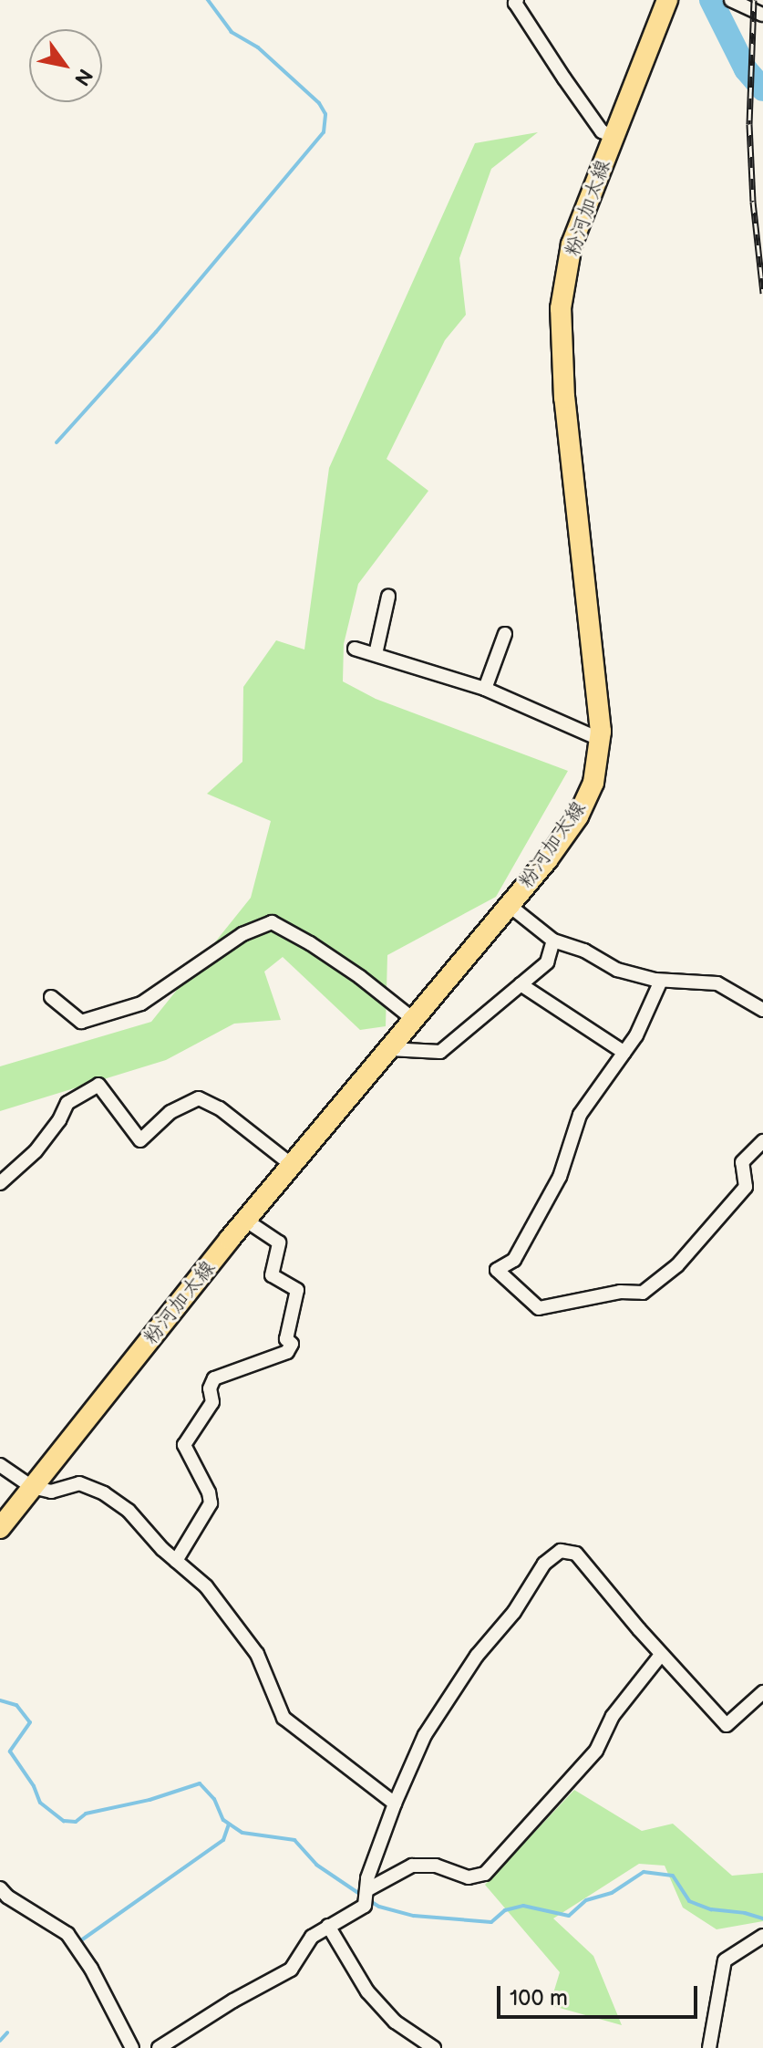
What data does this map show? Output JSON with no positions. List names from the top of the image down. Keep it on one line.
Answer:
{"streets":{"main road":["粉河加太線"]},"scale_bar":"100 m","north":"bottom right"}
